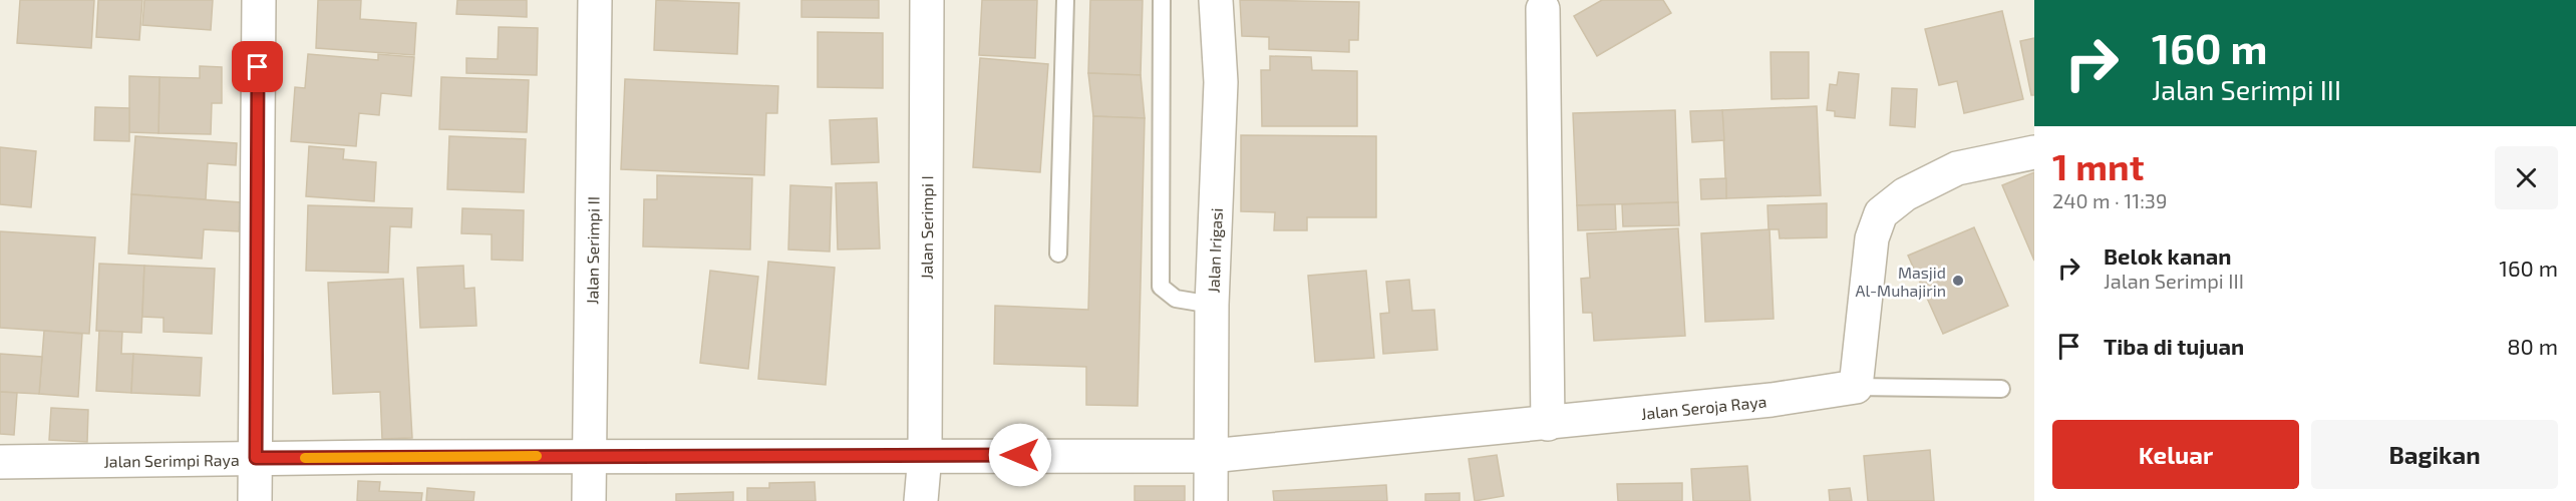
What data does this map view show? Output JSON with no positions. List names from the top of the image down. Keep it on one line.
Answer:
{"streets":{"street":["Jalan Serimpi I","Jalan Serimpi II","Jalan Irigasi","Jalan Seroja Raya","Jalan Serimpi Raya"]},"crossings":[["Jalan Serimpi I","Jalan Serimpi Raya"],["Jalan Serimpi II","Jalan Serimpi Raya"],["Jalan Irigasi","Jalan Seroja Raya"],["Jalan Irigasi","Jalan Serimpi Raya"],["Jalan Seroja Raya","Jalan Serimpi Raya"]],"places":["Masjid Al-Muhajirin"],"page":{"turn":["160 m","Jalan Serimpi III"],"heading":["1 mnt","240 m · 11:39"],"list":[{"name":"Belok kanan","note":"Jalan Serimpi III","value":"160 m"},{"name":"Tiba di tujuan","value":"80 m"}],"buttons":["Keluar","Bagikan"]}}
